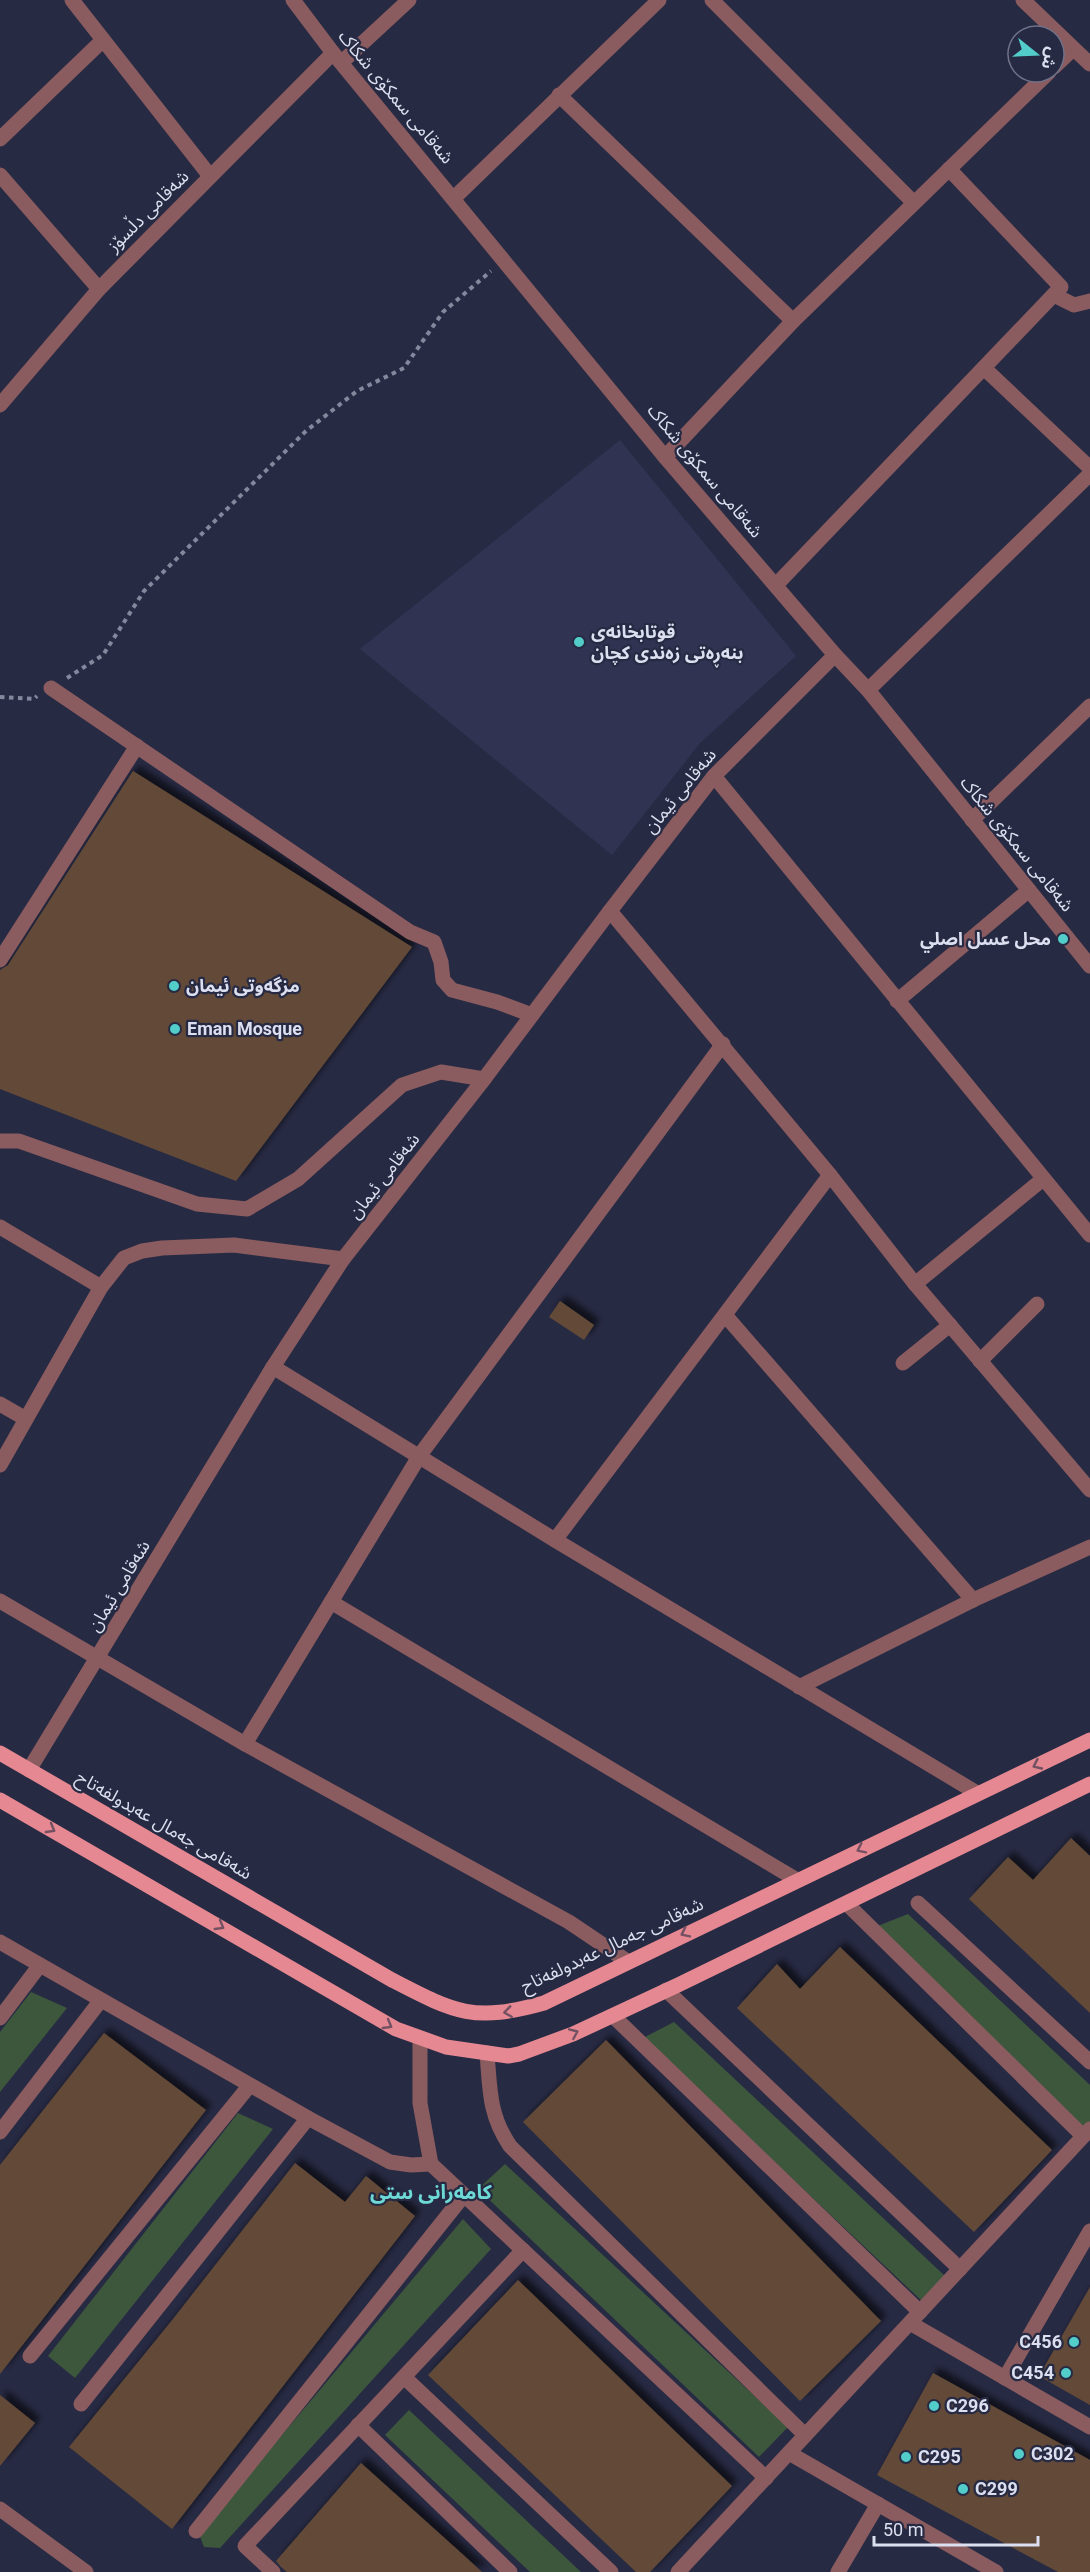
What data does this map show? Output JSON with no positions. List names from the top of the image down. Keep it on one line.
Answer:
{"streets":{"main road":["شەقامی جەمال عەبدولفەتاح"],"street":["شەقامی سمکۆی شکاک","شەقامی دڵسۆز","شەقامی ئیمان"]},"crossings":[["شەقامی سمکۆی شکاک","شەقامی دڵسۆز"],["شەقامی سمکۆی شکاک","شەقامی ئیمان"],["شەقامی ئیمان","شەقامی جەمال عەبدولفەتاح"]],"districts":["كامه‌رانی ستی"],"places":["قوتابخانەی بنەڕەتی زەندی کچان","محل عسل اصلي","مزگەوتی ئیمان","Eman Mosque","C456","C454","C296","C302","C295","C299"],"scale_bar":"50 m","north":"right"}
